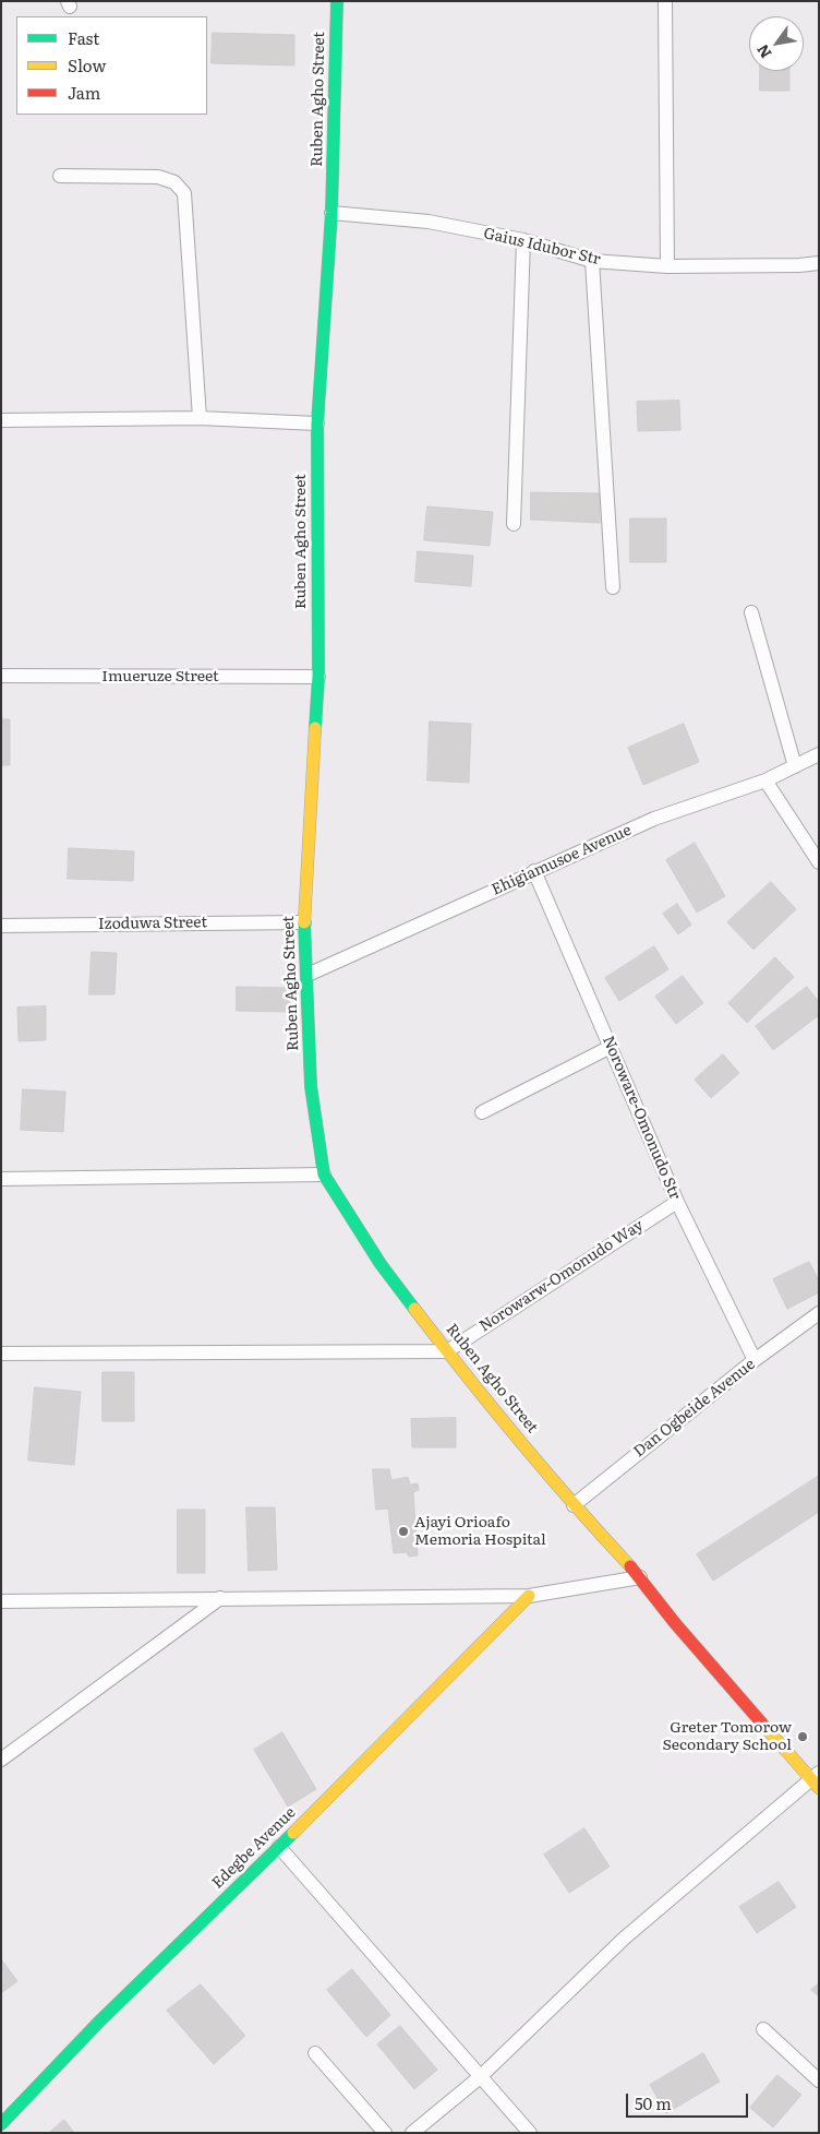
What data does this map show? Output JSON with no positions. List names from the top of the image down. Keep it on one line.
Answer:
{"streets":{"street":["Ruben Agho Street","Gaius Idubor Str","Imueruze Street","Ehigiamusoe Avenue","Izoduwa Street","Noroware-Omonudo Str","Norowarw-Omonudo Way","Dan Ogbeide Avenue","Edegbe Avenue"]},"crossings":[["Ruben Agho Street","Gaius Idubor Str"],["Ruben Agho Street","Imueruze Street"],["Ruben Agho Street","Ehigiamusoe Avenue"],["Ruben Agho Street","Izoduwa Street"],["Ruben Agho Street","Norowarw-Omonudo Way"],["Ruben Agho Street","Dan Ogbeide Avenue"],["Ehigiamusoe Avenue","Noroware-Omonudo Str"],["Noroware-Omonudo Str","Norowarw-Omonudo Way"],["Noroware-Omonudo Str","Dan Ogbeide Avenue"]],"places":["Ajayi Orioafo Memoria Hospital","Greter Tomorow Secondary School"],"legend":["Fast","Slow","Jam"],"scale_bar":"50 m","north":"bottom left"}
